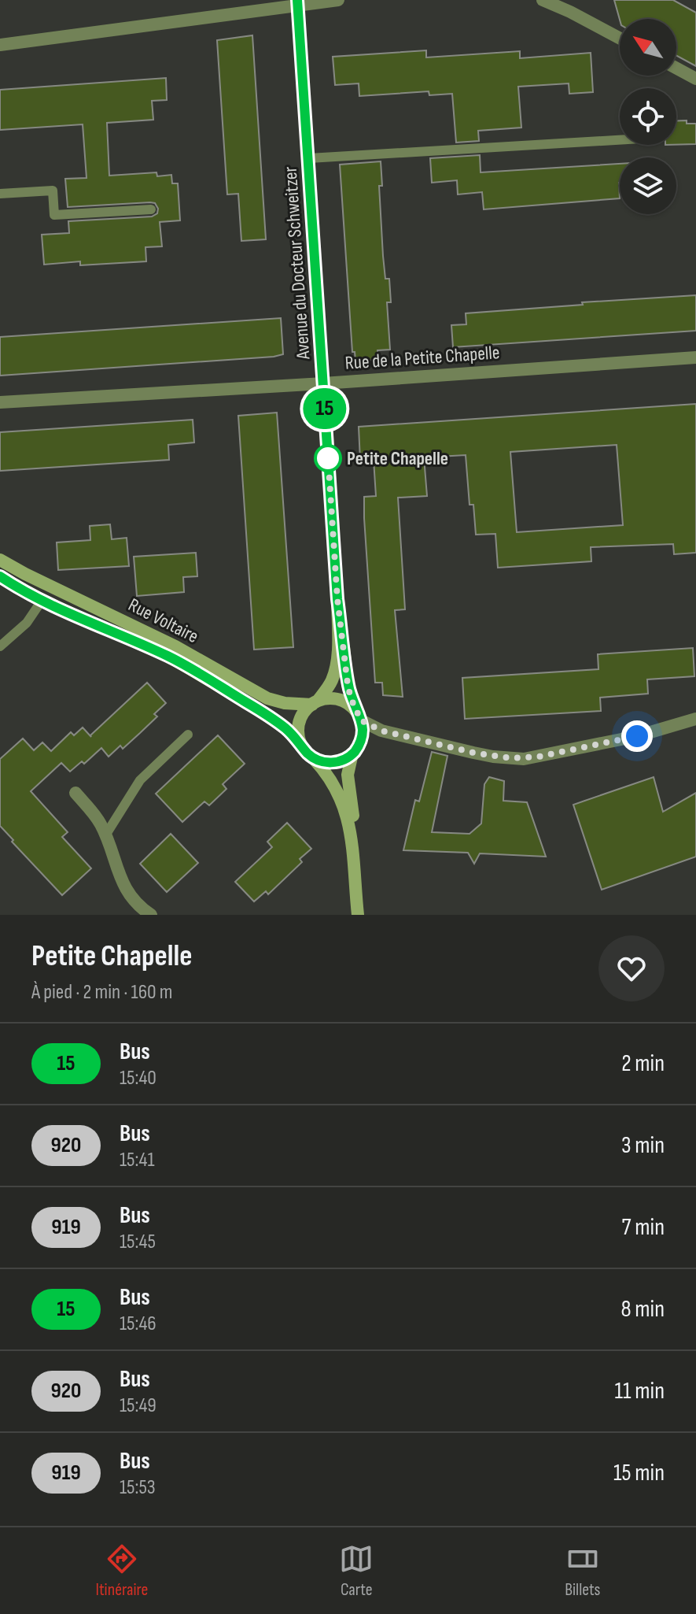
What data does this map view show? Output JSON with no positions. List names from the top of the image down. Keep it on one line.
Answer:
{"streets":{"street":["Avenue du Docteur Schweitzer","Rue de la Petite Chapelle","Rue Voltaire"]},"crossings":[["Avenue du Docteur Schweitzer","Rue de la Petite Chapelle"],["Avenue du Docteur Schweitzer","Rue Voltaire"]],"places":["Petite Chapelle"],"lines":["bus line 15"],"north":"top left","page":{"on_map":"15","heading":["Petite Chapelle","À pied · 2 min · 160 m"],"list":[{"mark":"15","name":"Bus","note":"15:40","value":"2 min"},{"mark":"920","name":"Bus","note":"15:41","value":"3 min"},{"mark":"919","name":"Bus","note":"15:45","value":"7 min"},{"mark":"15","name":"Bus","note":"15:46","value":"8 min"},{"mark":"920","name":"Bus","note":"15:49","value":"11 min"},{"mark":"919","name":"Bus","note":"15:53","value":"15 min"}],"tabs":["Itinéraire","Carte","Billets"]}}
